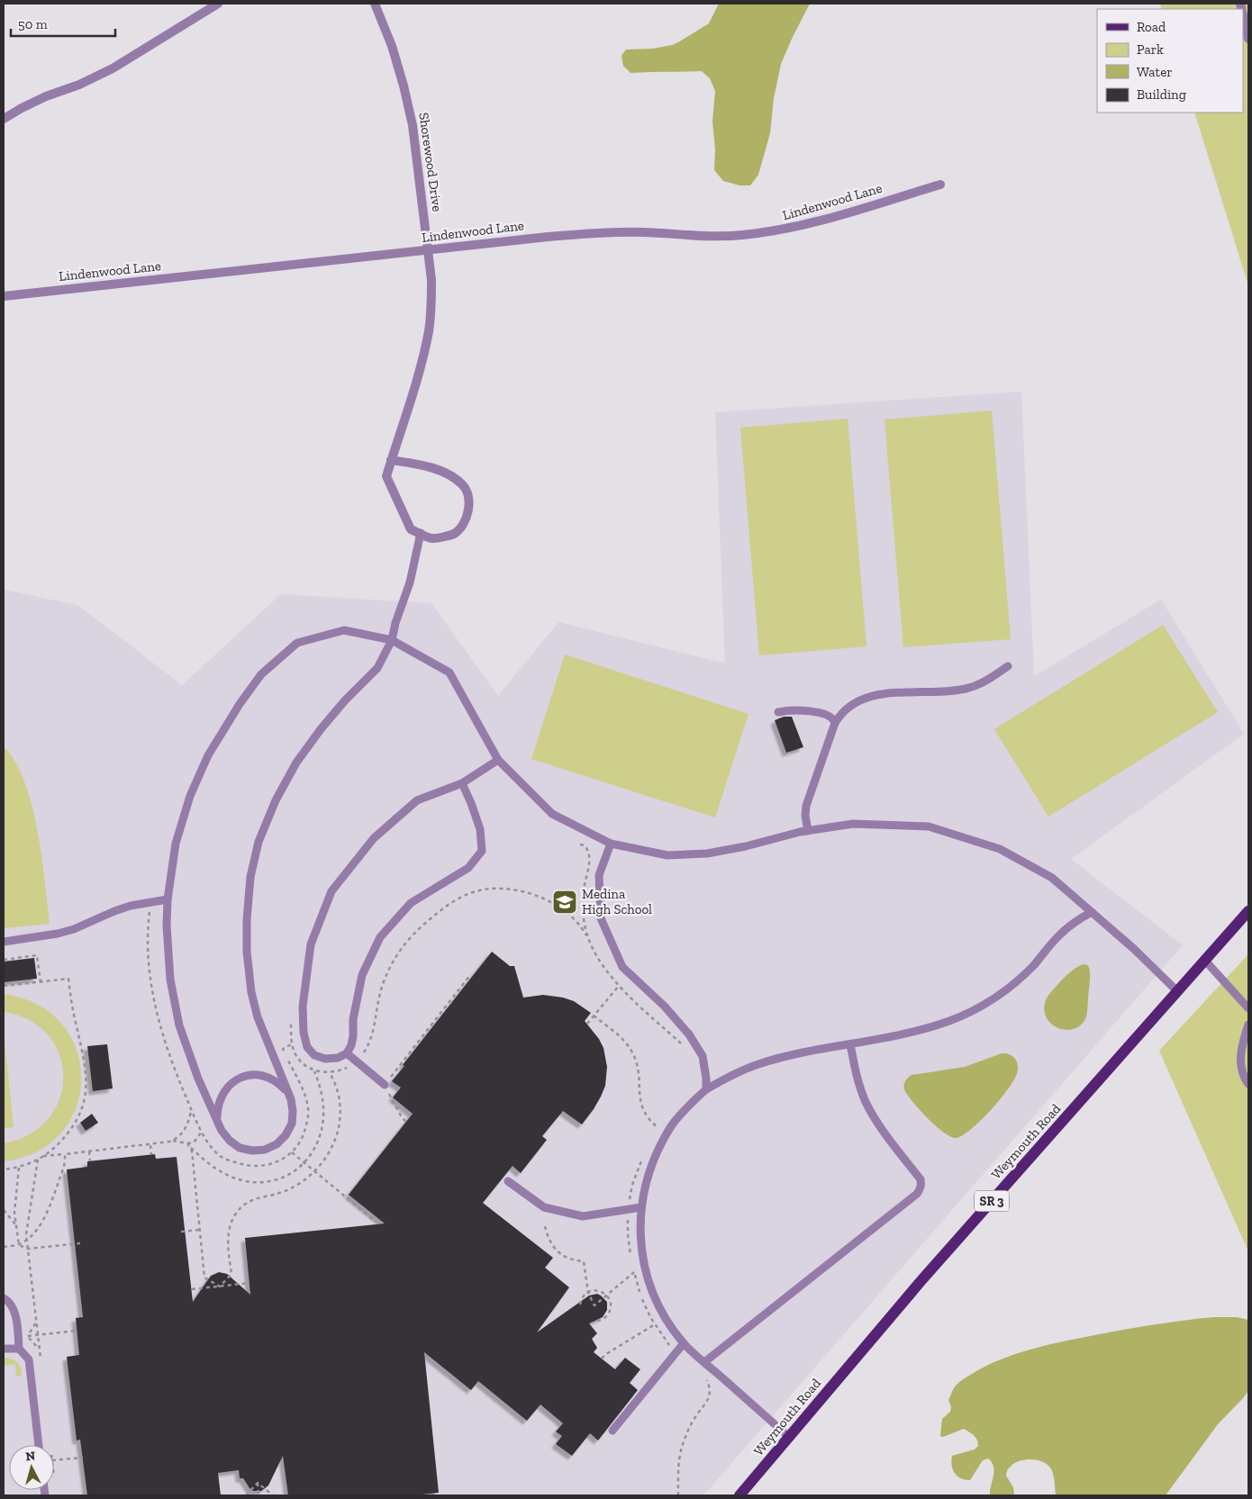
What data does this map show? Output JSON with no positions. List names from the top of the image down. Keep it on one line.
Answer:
{"streets":{"main road":["Weymouth Road","SR 3"],"street":["Shorewood Drive","Lindenwood Lane"]},"crossings":[["Shorewood Drive","Lindenwood Lane"]],"places":{"school or university":["Medina High School"]},"legend":["Road","Park","Water","Building"],"scale_bar":"50 m","north":"top"}
